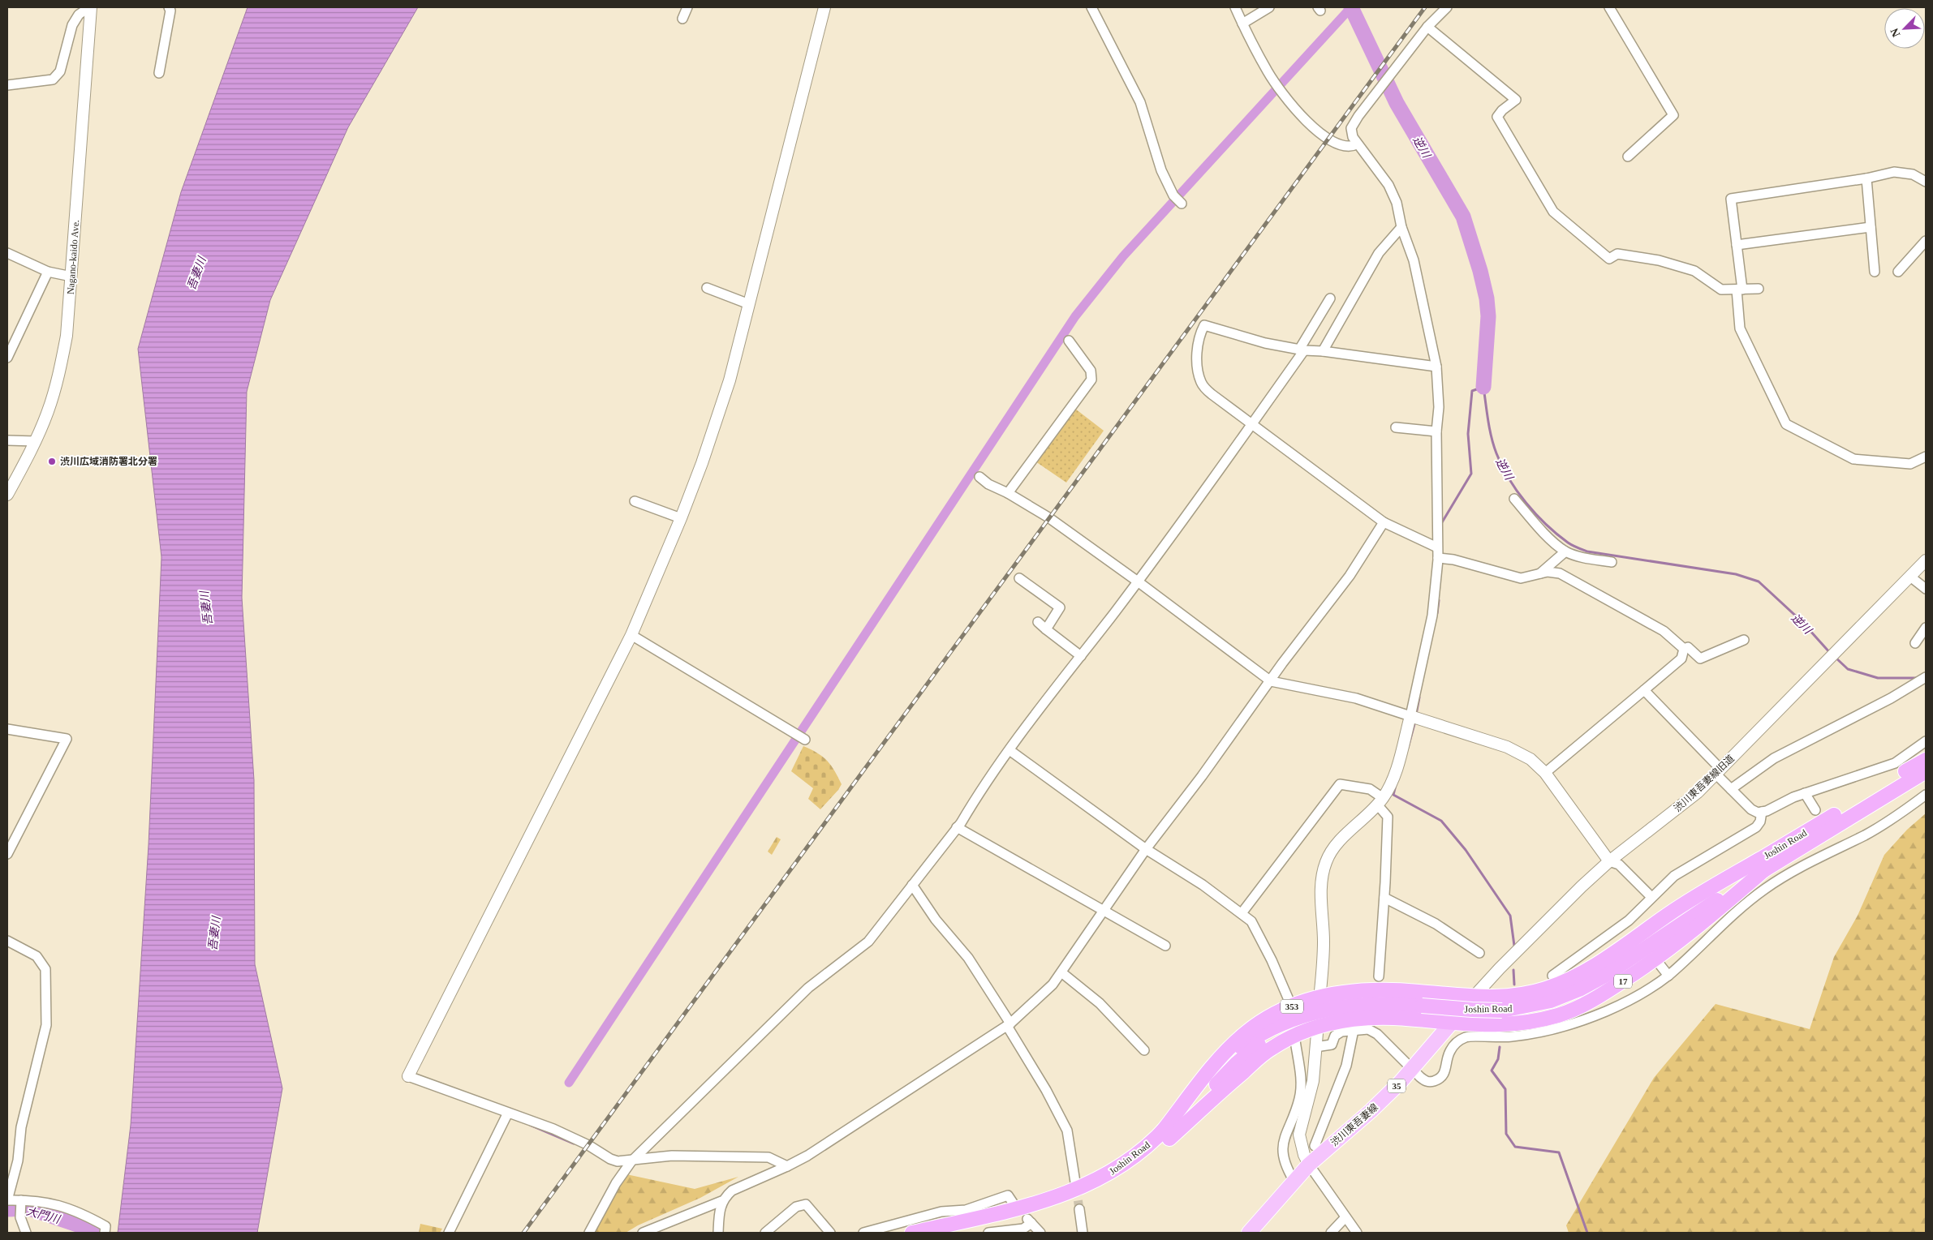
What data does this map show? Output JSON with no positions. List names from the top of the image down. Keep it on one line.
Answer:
{"streets":{"highway":["Joshin Road","17","353"],"main road":["35","渋川東吾妻線"],"street":["Nagano-kaido Ave.","渋川東吾妻線旧道"]},"crossings":[["渋川東吾妻線旧道","17"],["渋川東吾妻線旧道","353"],["渋川東吾妻線旧道","渋川東吾妻線"],["Joshin Road","17"],["Joshin Road","353"],["17","353"],["17","渋川東吾妻線"],["353","渋川東吾妻線"]],"water":["逆川","吾妻川","大門川"],"places":["渋川広域消防署北分署"],"north":"bottom left"}
